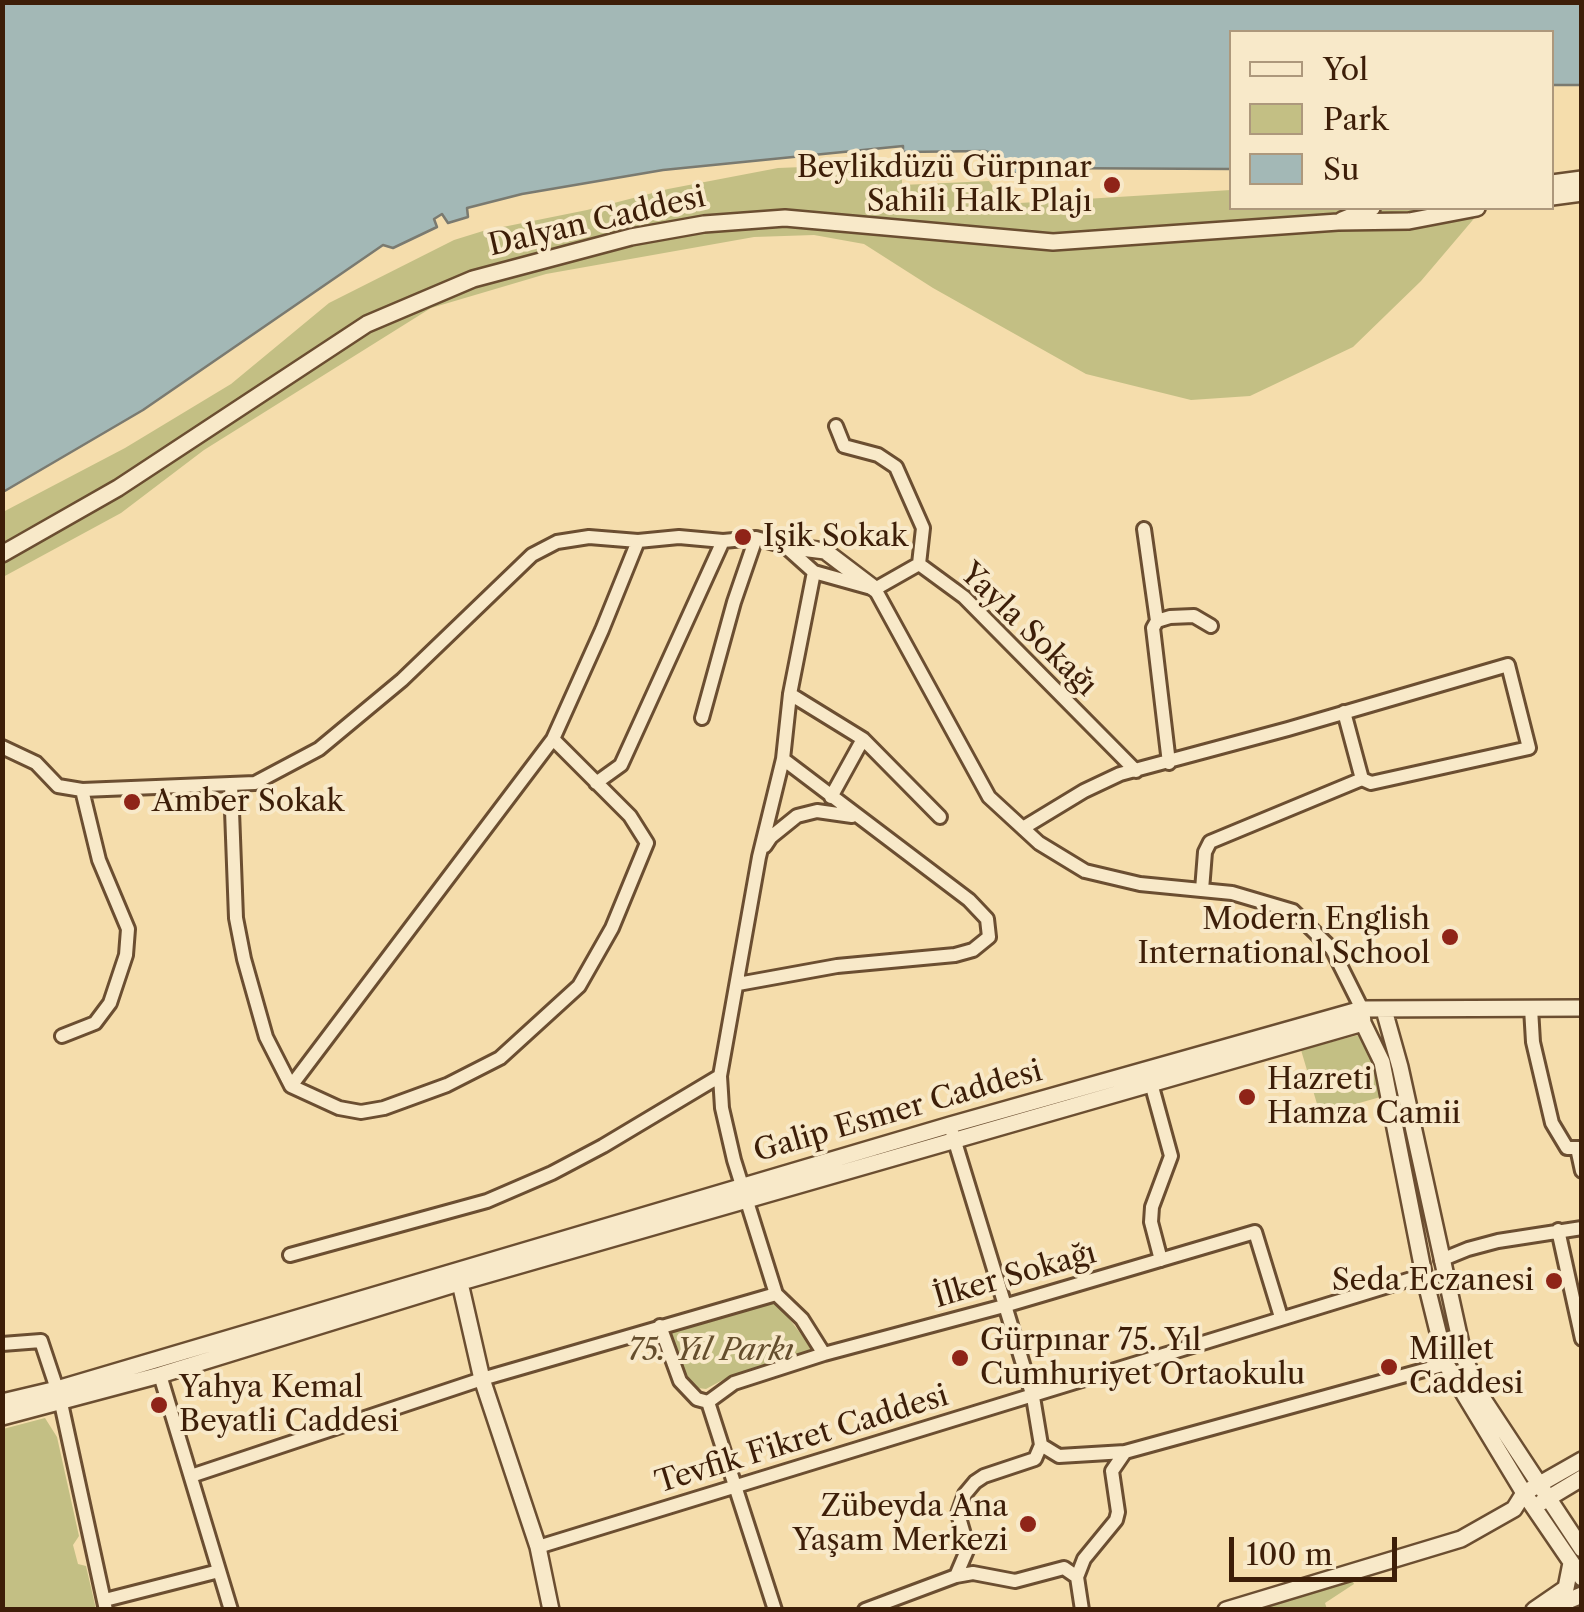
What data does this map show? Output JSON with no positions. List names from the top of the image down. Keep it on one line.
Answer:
{"streets":{"street":["Dalyan Caddesi","Yayla Sokağı","Galip Esmer Caddesi","İlker Sokağı","Tevfik Fikret Caddesi"]},"crossings":[["İlker Sokağı","Tevfik Fikret Caddesi"]],"parks":["75. Yıl Parkı"],"places":["Beylikdüzü Gürpınar Sahili Halk Plajı","Işik Sokak","Amber Sokak","Modern English International School","Hazreti Hamza Camii","Seda Eczanesi","Gürpınar 75. Yıl Cumhuriyet Ortaokulu","Millet Caddesi","Yahya Kemal Beyatli Caddesi","Zübeyda Ana Yaşam Merkezi"],"legend":["Yol","Park","Su"],"scale_bar":"100 m"}
